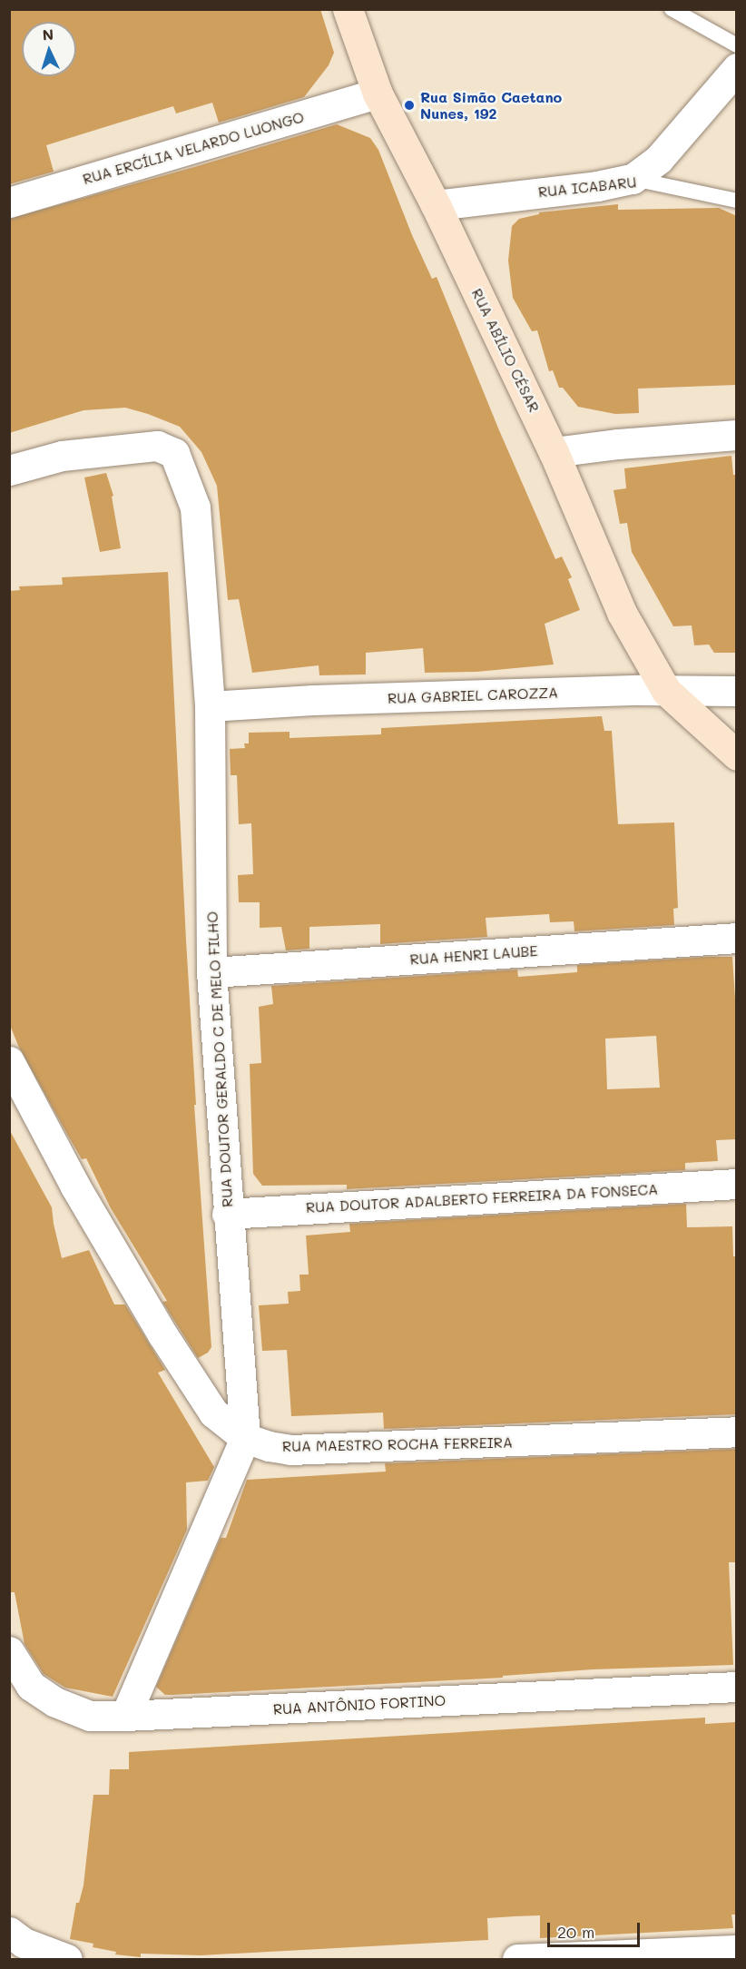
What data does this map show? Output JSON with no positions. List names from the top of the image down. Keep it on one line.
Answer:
{"streets":{"main road":["RUA ABÍLIO CÉSAR"],"street":["RUA ERCÍLIA VELARDO LUONGO","RUA ICABARU","RUA GABRIEL CAROZZA","RUA HENRI LAUBE","RUA DOUTOR GERALDO C DE MELO FILHO","RUA DOUTOR ADALBERTO FERREIRA DA FONSECA","RUA MAESTRO ROCHA FERREIRA","RUA ANTÔNIO FORTINO"]},"crossings":[["RUA ERCÍLIA VELARDO LUONGO","RUA ABÍLIO CÉSAR"],["RUA ICABARU","RUA ABÍLIO CÉSAR"],["RUA ABÍLIO CÉSAR","RUA GABRIEL CAROZZA"],["RUA GABRIEL CAROZZA","RUA DOUTOR GERALDO C DE MELO FILHO"],["RUA HENRI LAUBE","RUA DOUTOR GERALDO C DE MELO FILHO"],["RUA DOUTOR GERALDO C DE MELO FILHO","RUA DOUTOR ADALBERTO FERREIRA DA FONSECA"],["RUA DOUTOR GERALDO C DE MELO FILHO","RUA MAESTRO ROCHA FERREIRA"],["RUA DOUTOR GERALDO C DE MELO FILHO","RUA ANTÔNIO FORTINO"]],"places":["Rua Simão Caetano Nunes, 192"],"scale_bar":"20 m","north":"top"}
